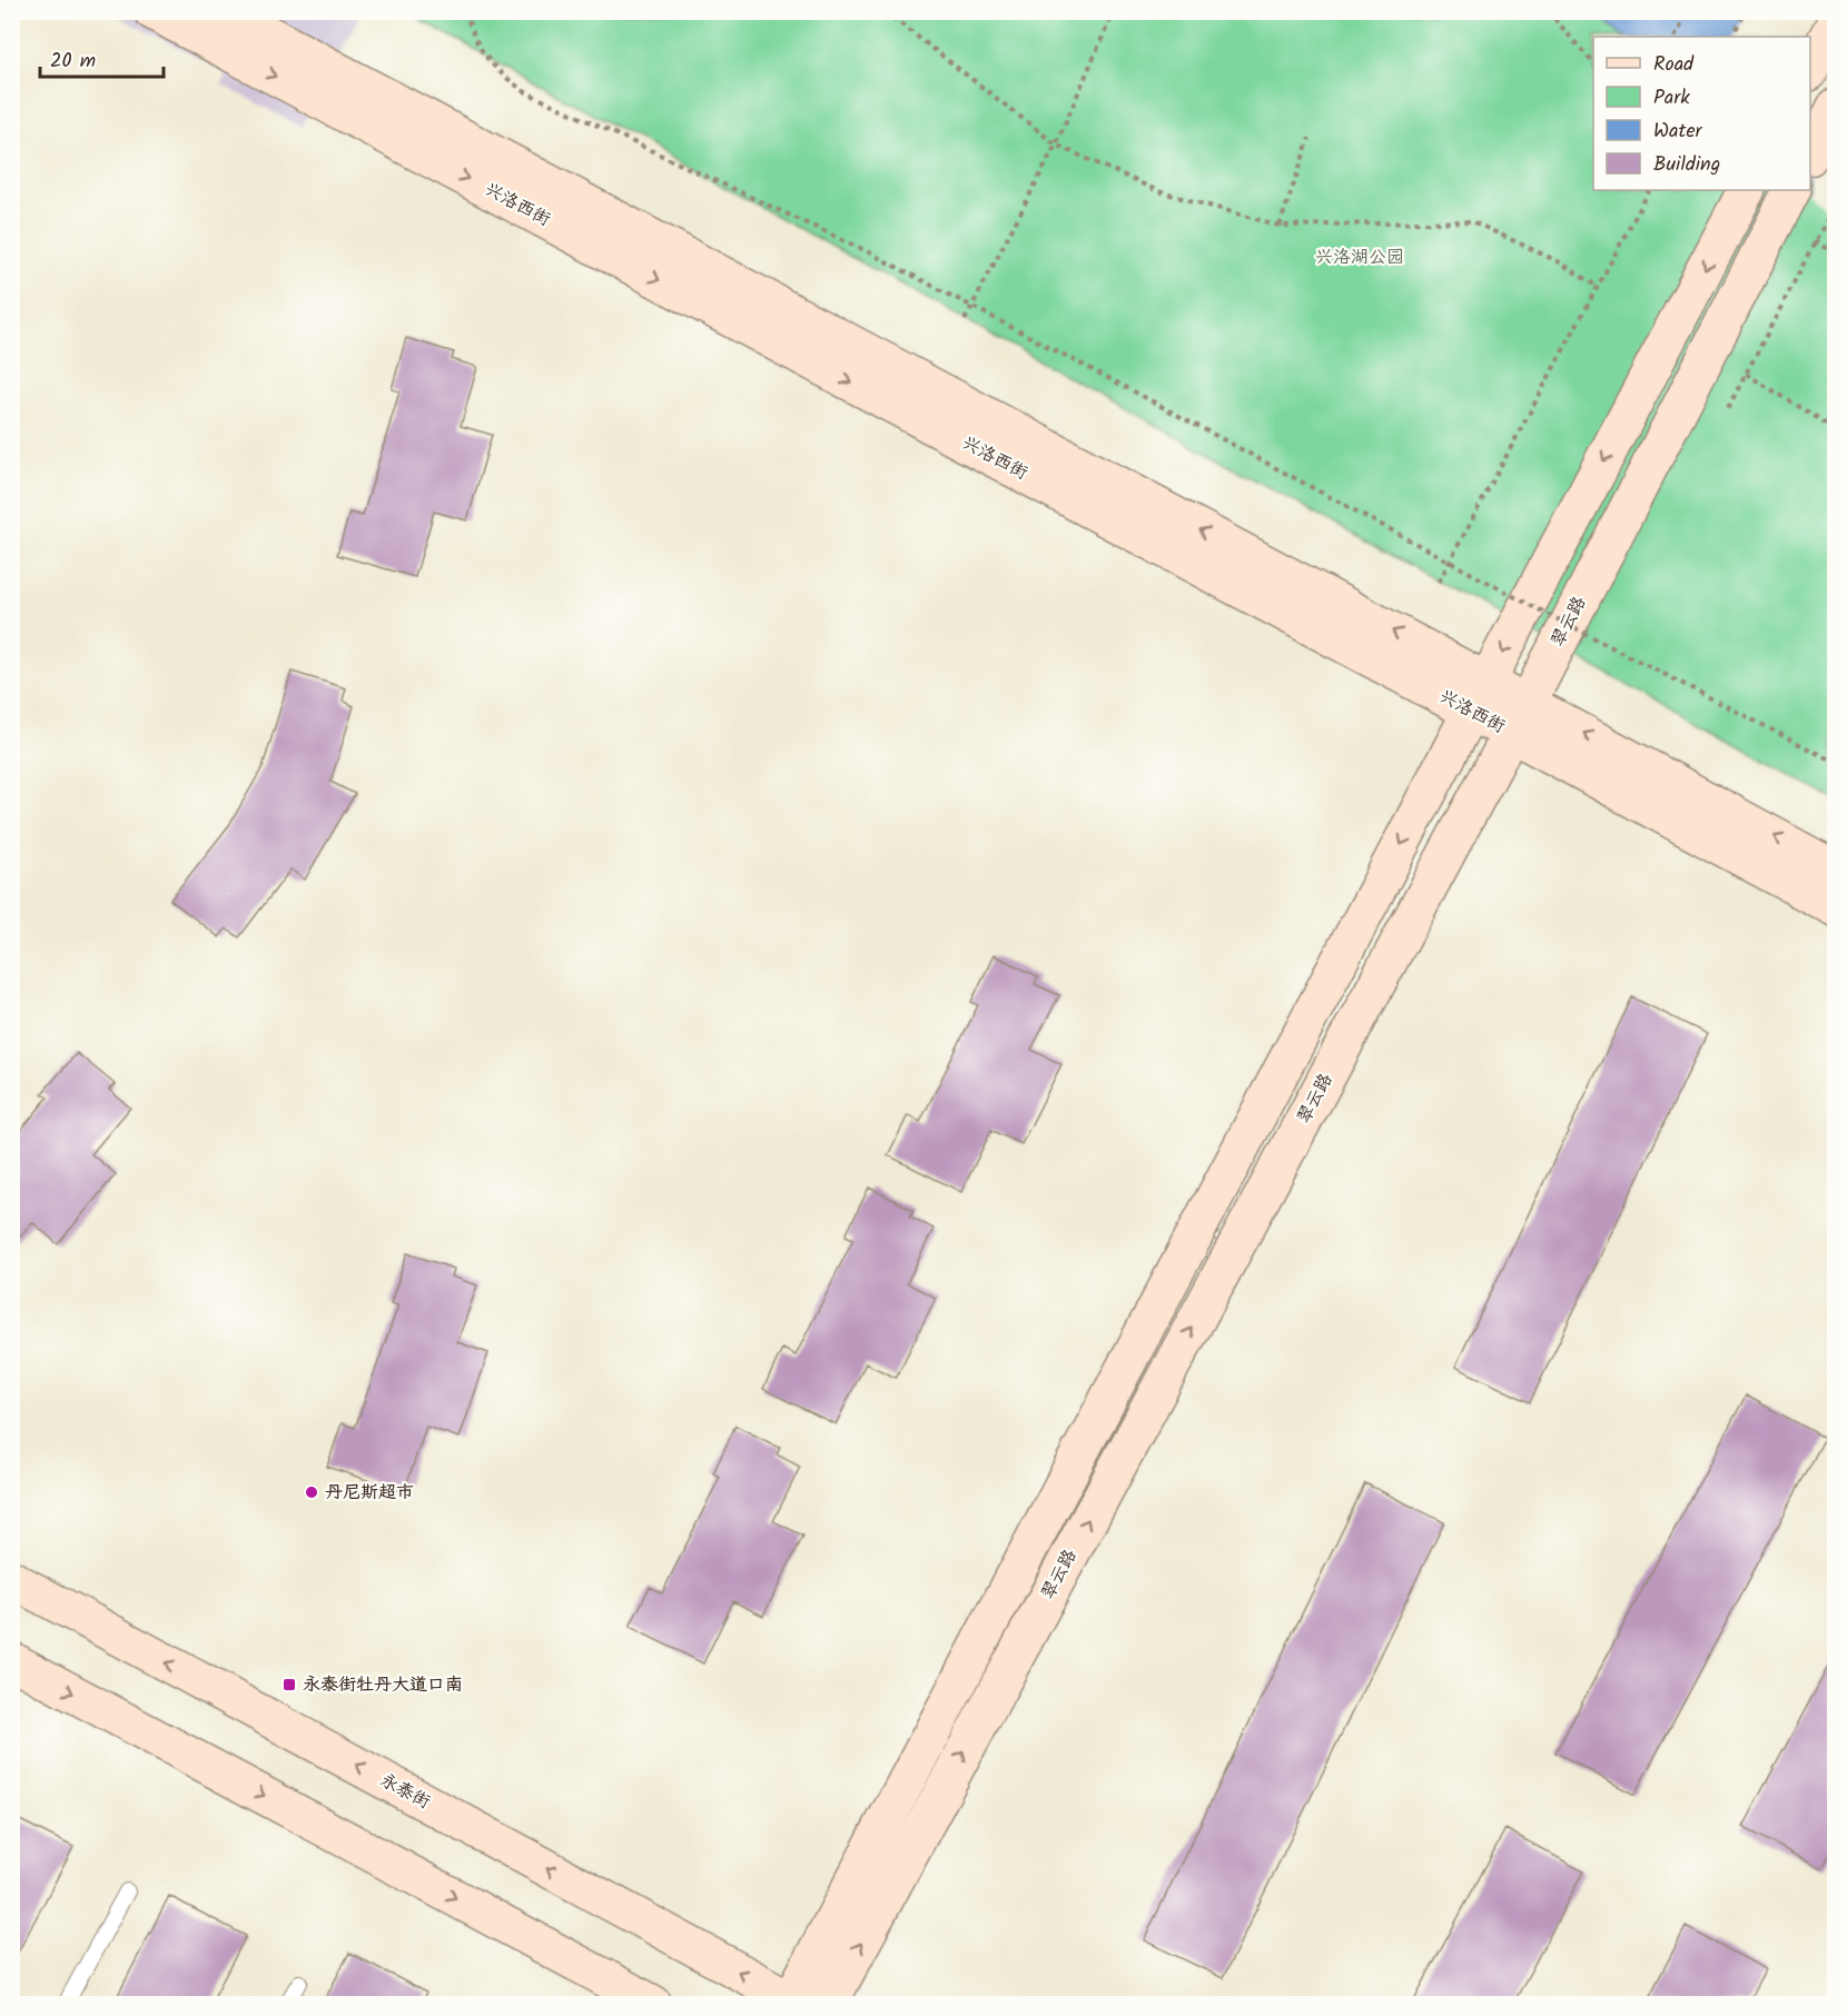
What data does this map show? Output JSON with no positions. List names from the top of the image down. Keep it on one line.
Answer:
{"streets":{"street":["兴洛西街","翠云路","永泰街"]},"crossings":[["兴洛西街","翠云路"]],"parks":["兴洛湖公园"],"places":{"other":["丹尼斯超市"],"transit":["永泰街牡丹大道口南"]},"legend":["Road","Park","Water","Building"],"scale_bar":"20 m"}
